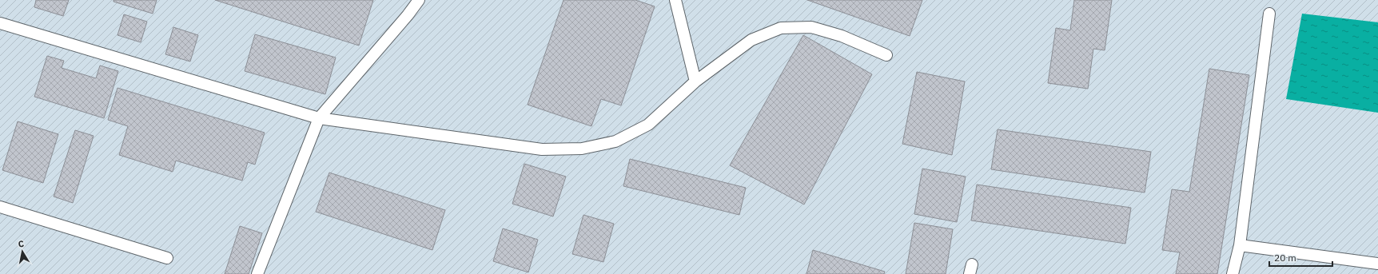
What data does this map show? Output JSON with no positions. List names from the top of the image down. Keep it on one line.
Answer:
{"scale_bar":"20 m","north":"top"}
